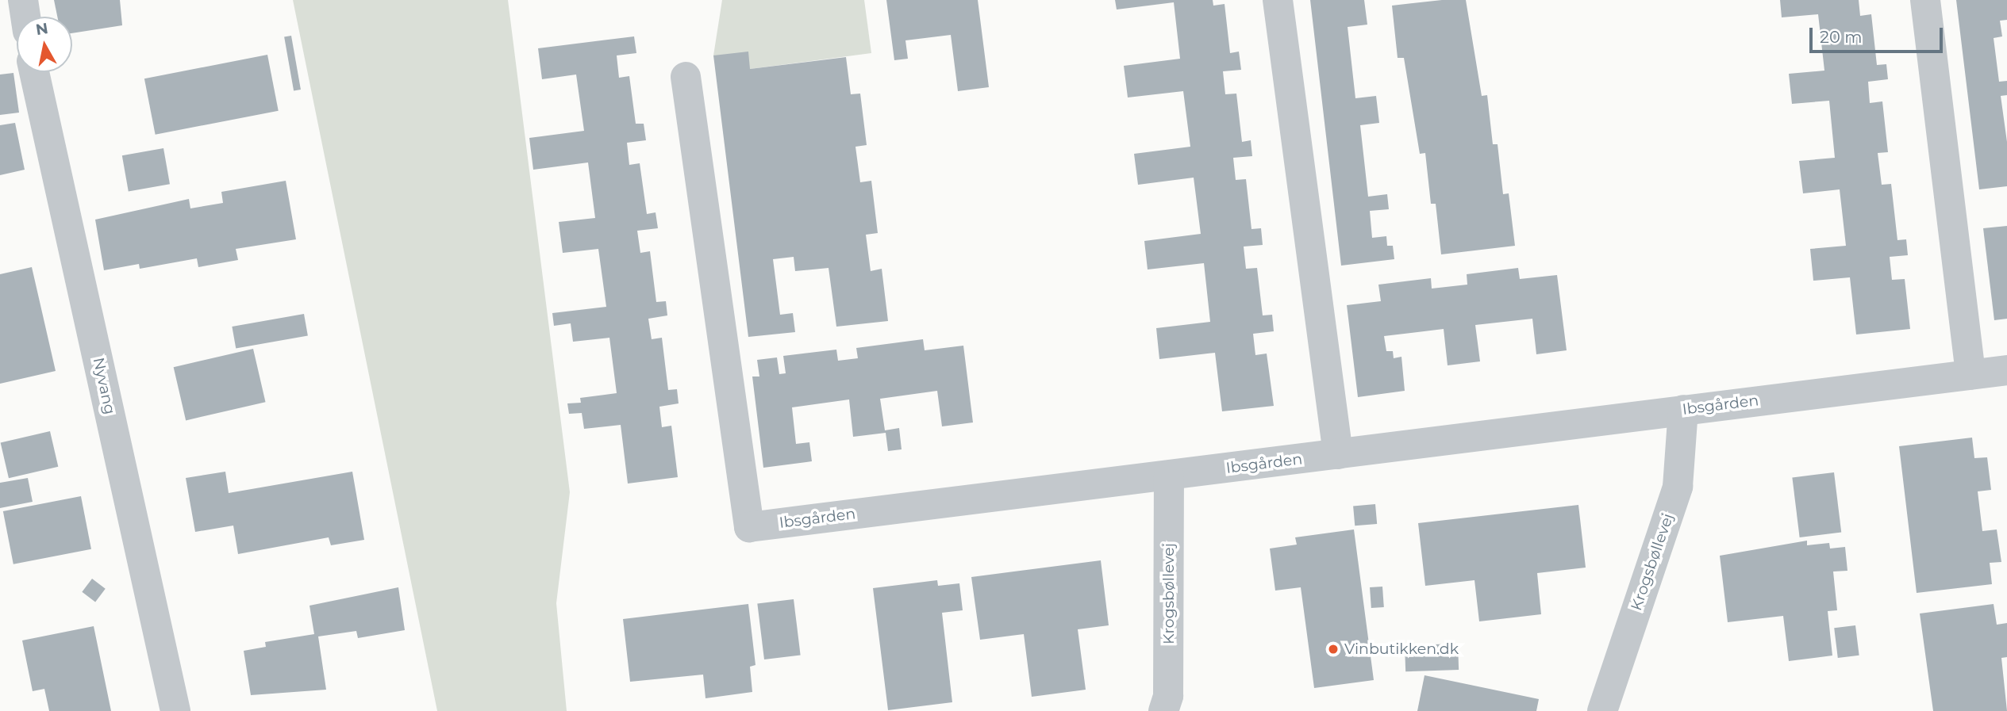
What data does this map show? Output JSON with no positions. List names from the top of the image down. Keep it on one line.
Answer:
{"streets":{"street":["Nyvang","Ibsgården","Krogsbøllevej"]},"crossings":[["Ibsgården","Krogsbøllevej"]],"places":["Vinbutikken.dk"],"scale_bar":"20 m","north":"top"}
